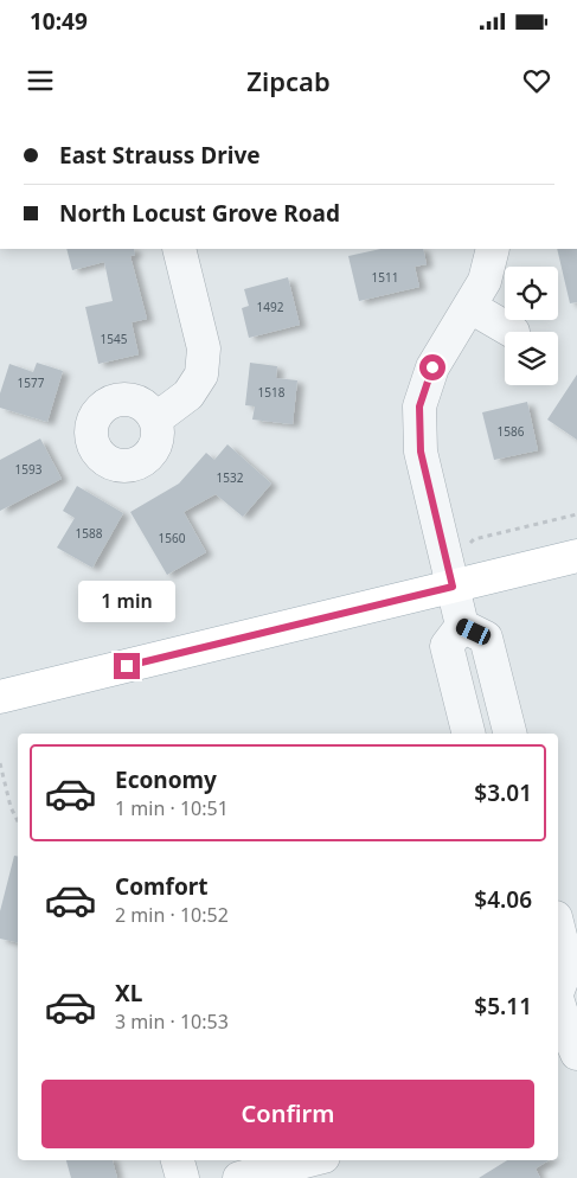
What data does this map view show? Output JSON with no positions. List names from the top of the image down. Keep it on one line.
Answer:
{"house_numbers":["1511","1492","1545","1577","1518","1586","1593","1532","1588","1560"],"page":{"status":"10:49","header":"Zipcab","banner":["East Strauss Drive","North Locust Grove Road"],"bubble":"1 min","list":[{"name":"Economy","note":"1 min · 10:51","value":"$3.01"},{"name":"Comfort","note":"2 min · 10:52","value":"$4.06"},{"name":"XL","note":"3 min · 10:53","value":"$5.11"}],"buttons":"Confirm"}}
